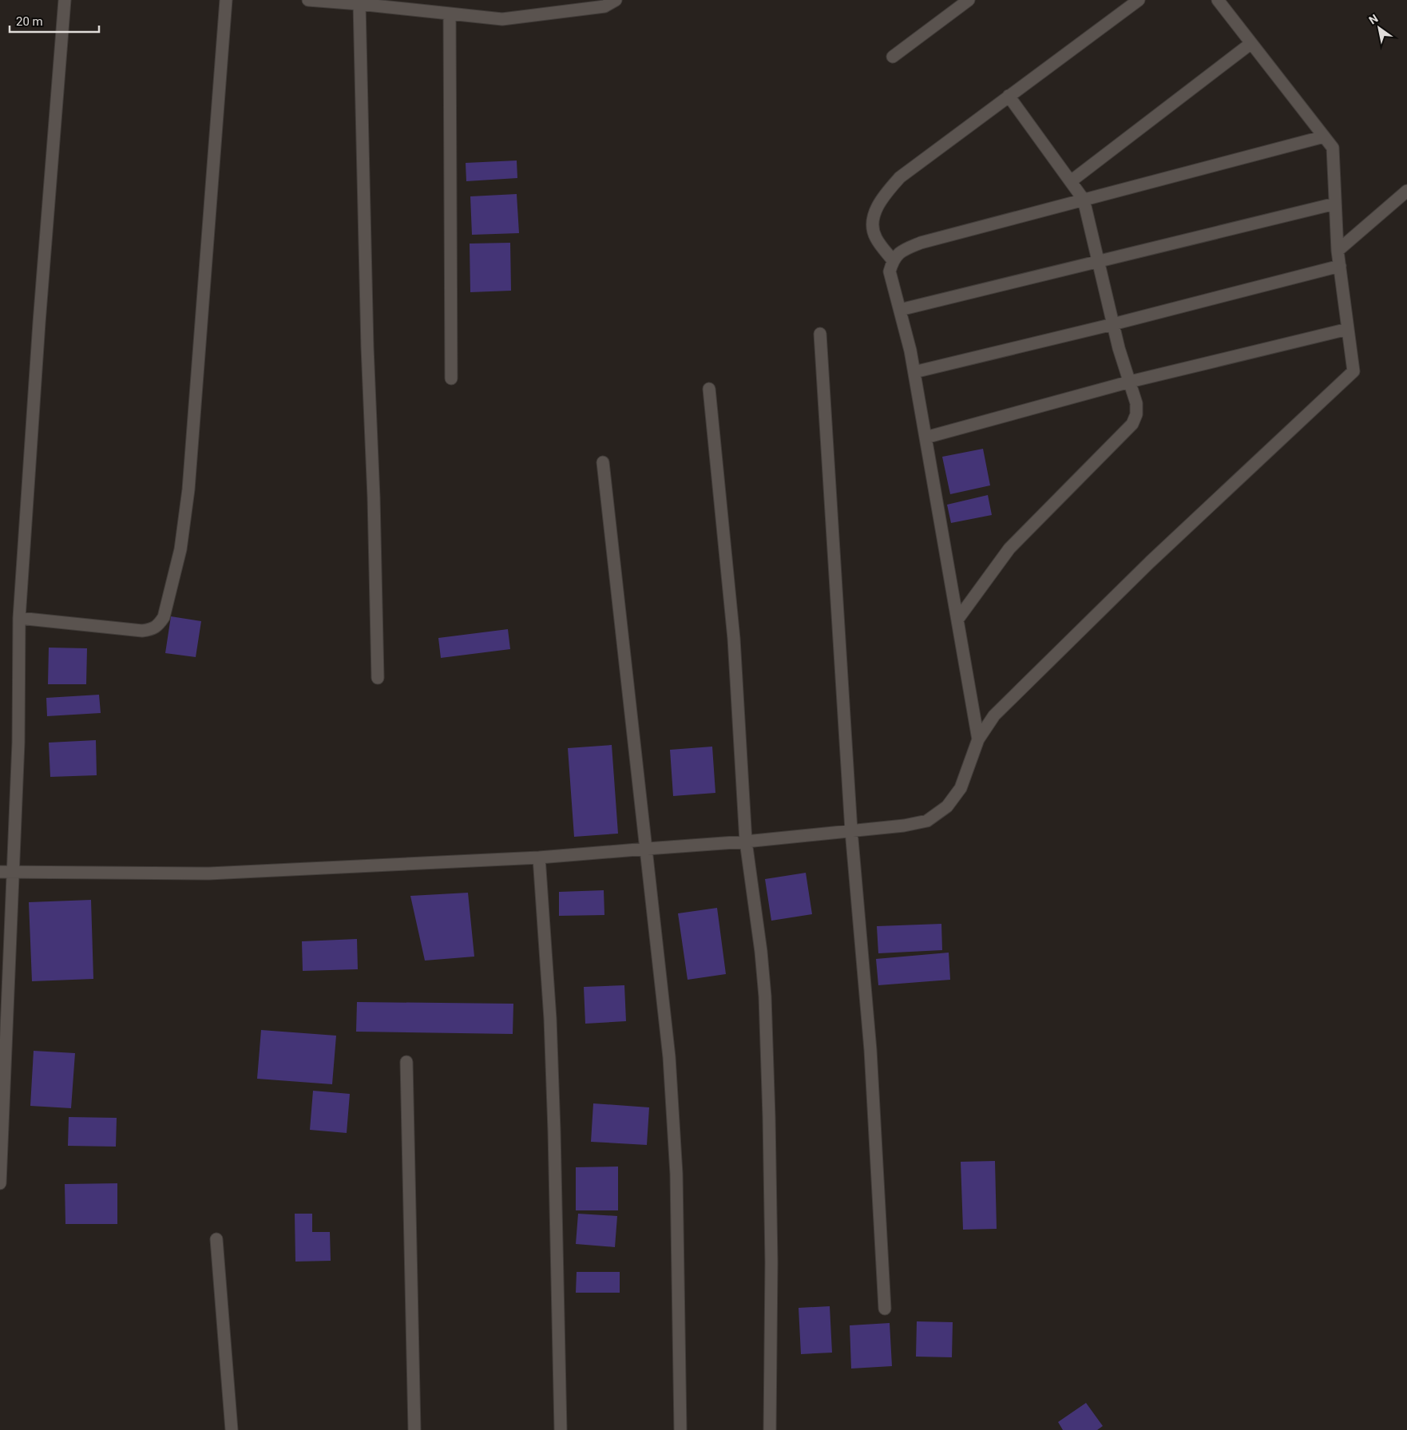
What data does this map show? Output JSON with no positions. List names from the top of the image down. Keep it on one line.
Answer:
{"scale_bar":"20 m","north":"top left"}
